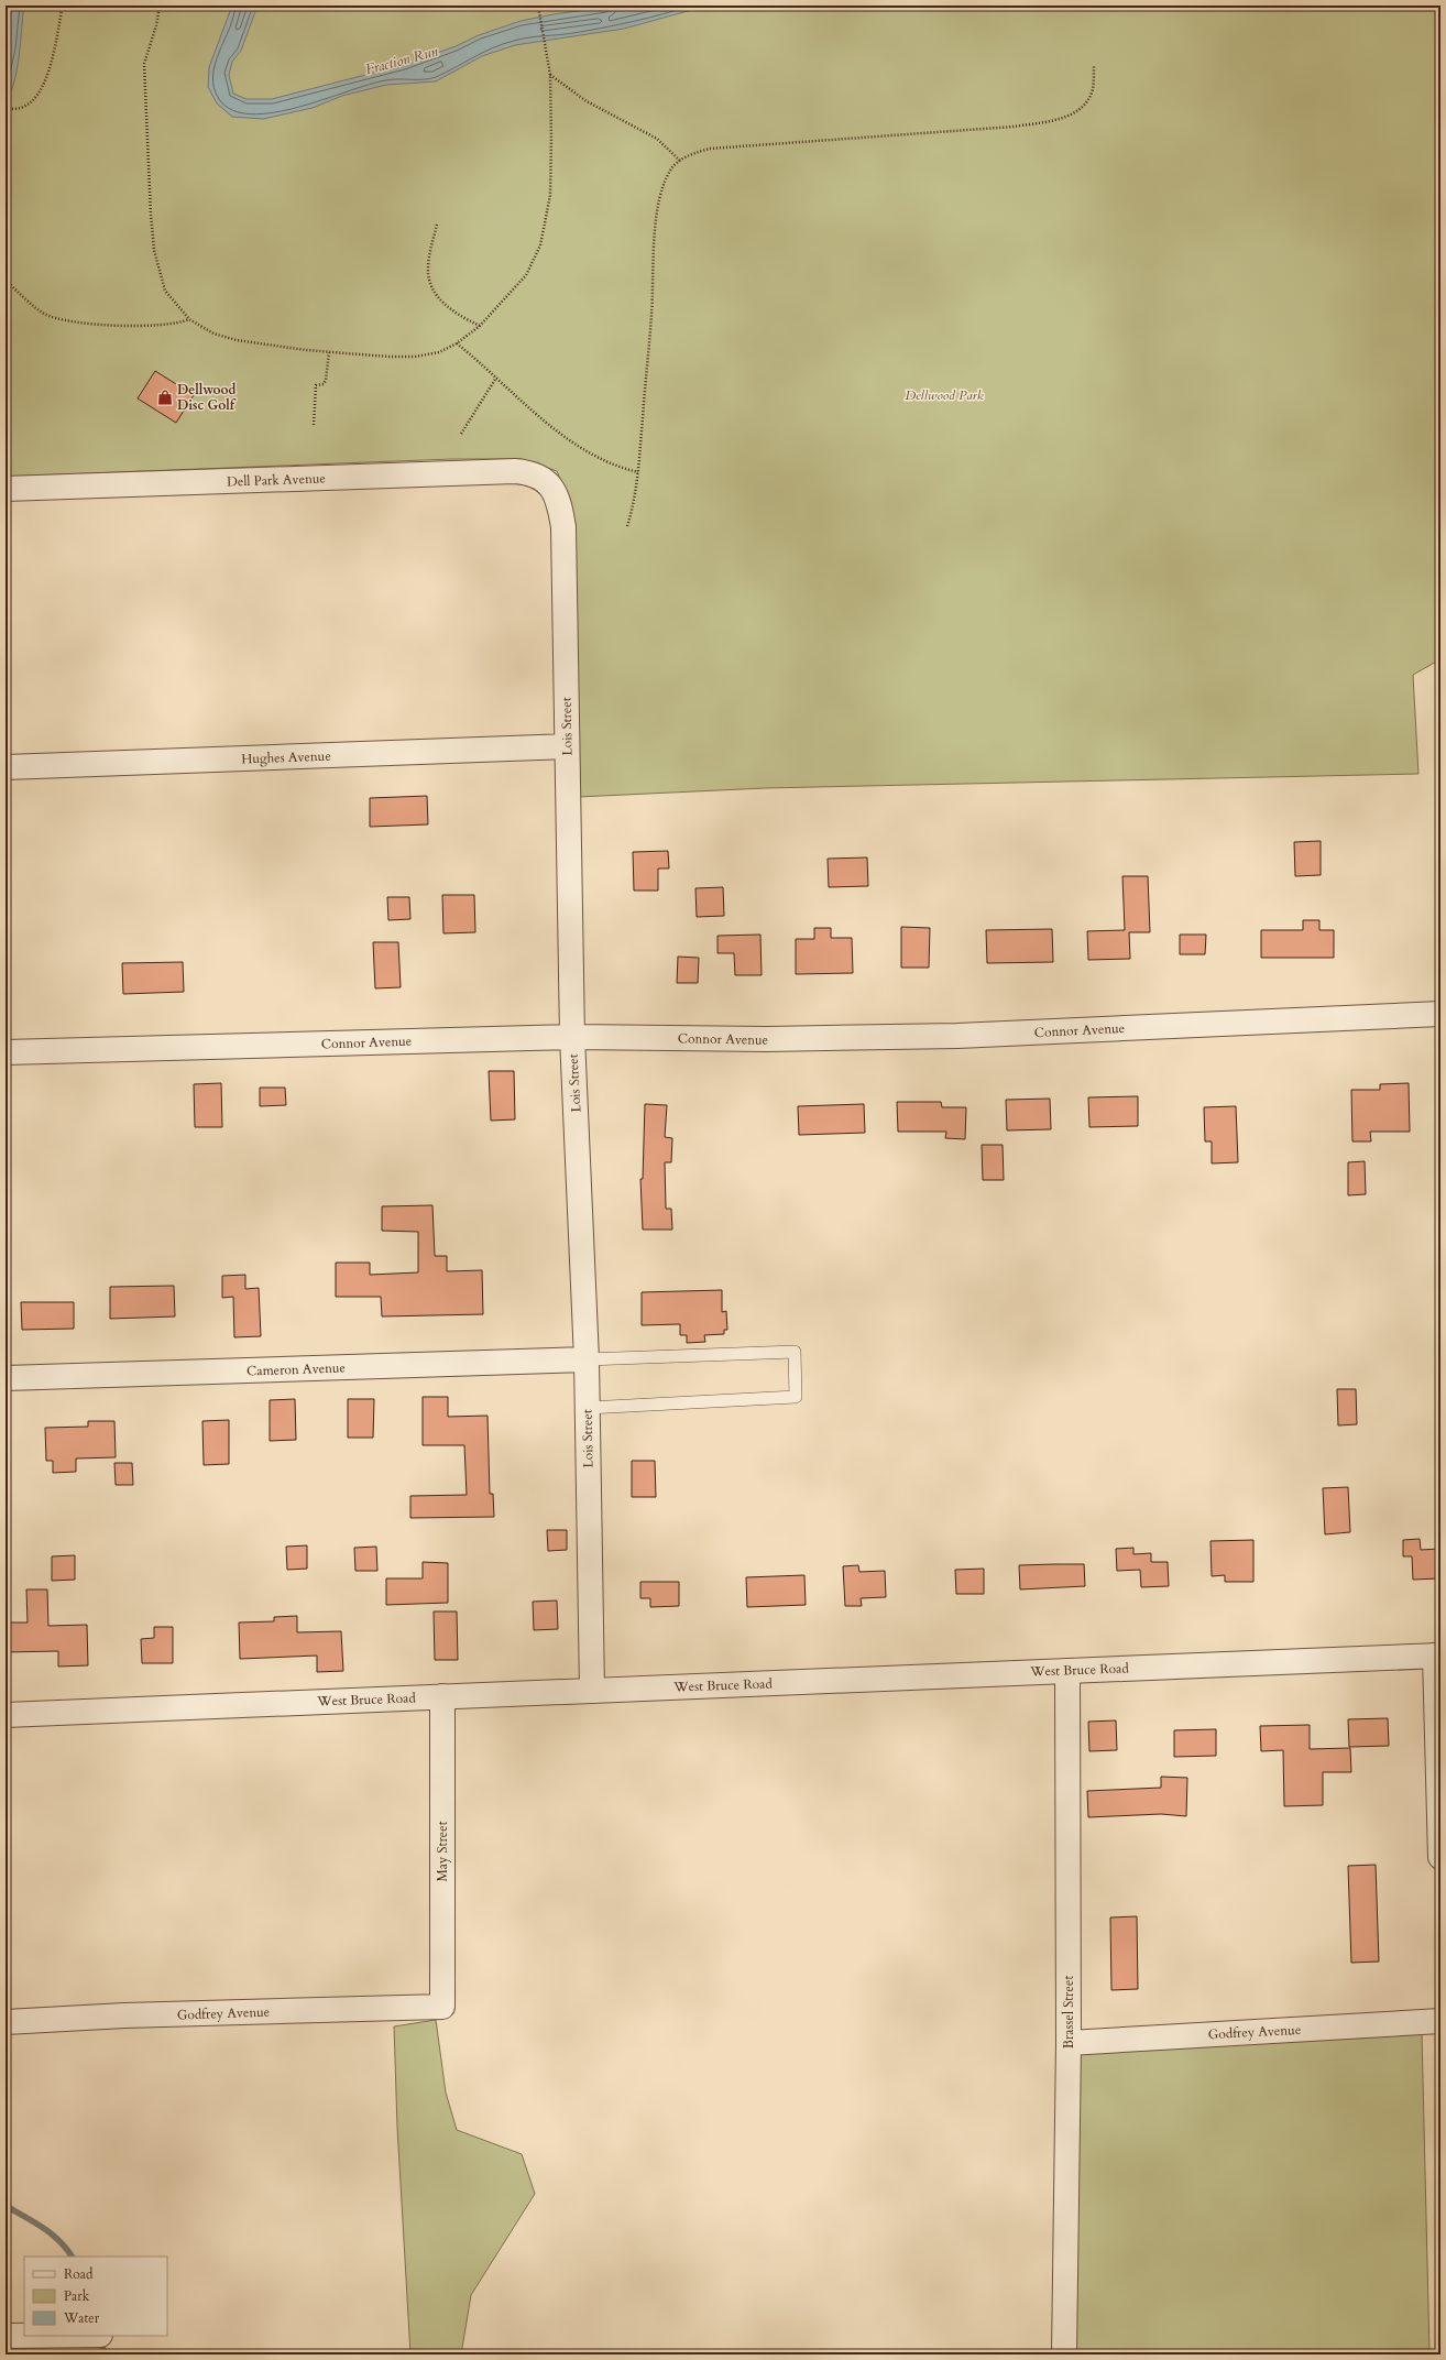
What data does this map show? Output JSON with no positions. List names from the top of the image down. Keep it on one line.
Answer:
{"streets":{"street":["Dell Park Avenue","Lois Street","Hughes Avenue","Connor Avenue","Cameron Avenue","West Bruce Road","May Street","Brassel Street","Godfrey Avenue"]},"crossings":[["Dell Park Avenue","Lois Street"],["Lois Street","Hughes Avenue"],["Lois Street","Connor Avenue"],["Lois Street","Cameron Avenue"],["Lois Street","West Bruce Road"],["West Bruce Road","May Street"],["West Bruce Road","Brassel Street"],["May Street","Godfrey Avenue"],["Brassel Street","Godfrey Avenue"]],"water":["Fraction Run"],"parks":["Dellwood Park"],"places":{"shop":["Dellwood Disc Golf"]},"legend":["Road","Park","Water"]}
